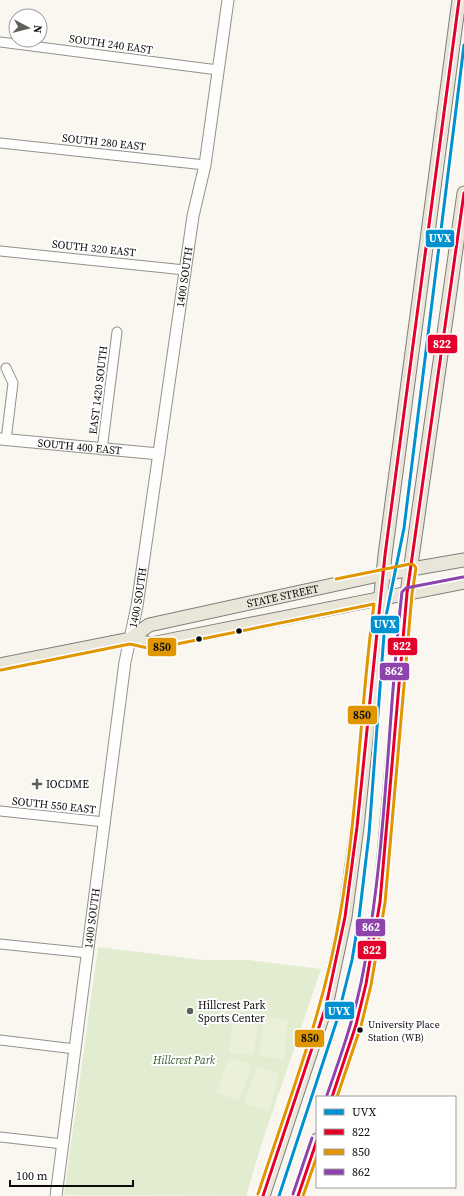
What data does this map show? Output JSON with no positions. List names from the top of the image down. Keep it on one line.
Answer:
{"streets":{"main road":["STATE STREET"],"street":["SOUTH 240 EAST","SOUTH 280 EAST","SOUTH 320 EAST","1400 SOUTH","EAST 1420 SOUTH","SOUTH 400 EAST","SOUTH 550 EAST"]},"crossings":[["SOUTH 240 EAST","1400 SOUTH"],["SOUTH 280 EAST","1400 SOUTH"],["SOUTH 320 EAST","1400 SOUTH"],["1400 SOUTH","SOUTH 400 EAST"],["1400 SOUTH","STATE STREET"],["1400 SOUTH","SOUTH 550 EAST"],["EAST 1420 SOUTH","SOUTH 400 EAST"]],"parks":["Hillcrest Park"],"places":{"health":["IOCDME"],"other":["Hillcrest Park Sports Center","University Place Station (WB)"]},"lines":["transit line 822","transit line UVX","transit line 850","transit line 862"],"legend":["UVX","822","850","862"],"scale_bar":"100 m","north":"right"}
